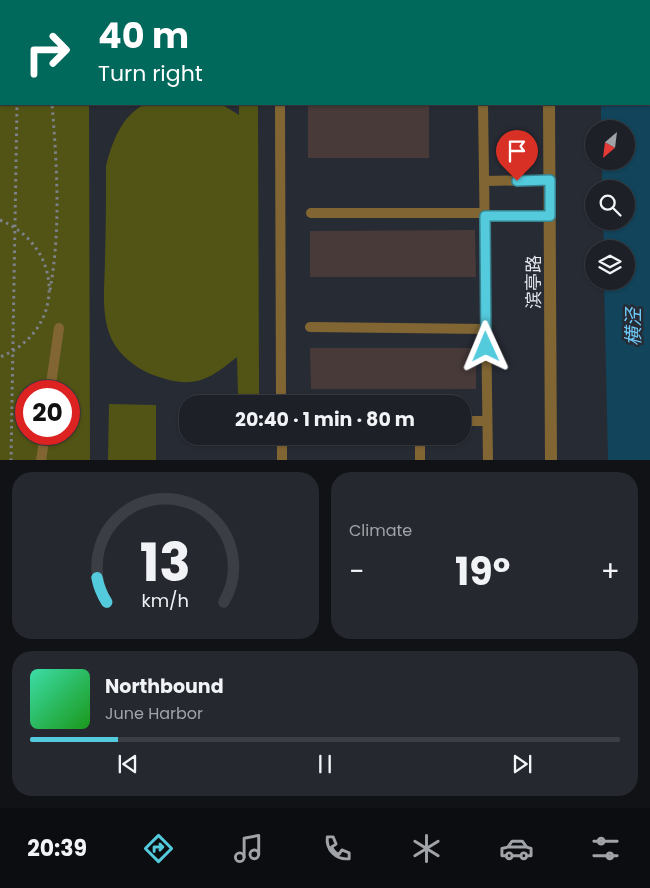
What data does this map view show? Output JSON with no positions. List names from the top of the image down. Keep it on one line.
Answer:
{"streets":{"street":["滨亭路"]},"water":["横泾"],"north":"bottom left","page":{"turn":["40 m","Turn right"],"limit":"20","trip":"20:40 · 1 min · 80 m","tile":"Climate","heat":["−","19°","+"],"song":["Northbound","June Harbor"],"tabs":"20:39","gauge":["13","km/h"]}}
